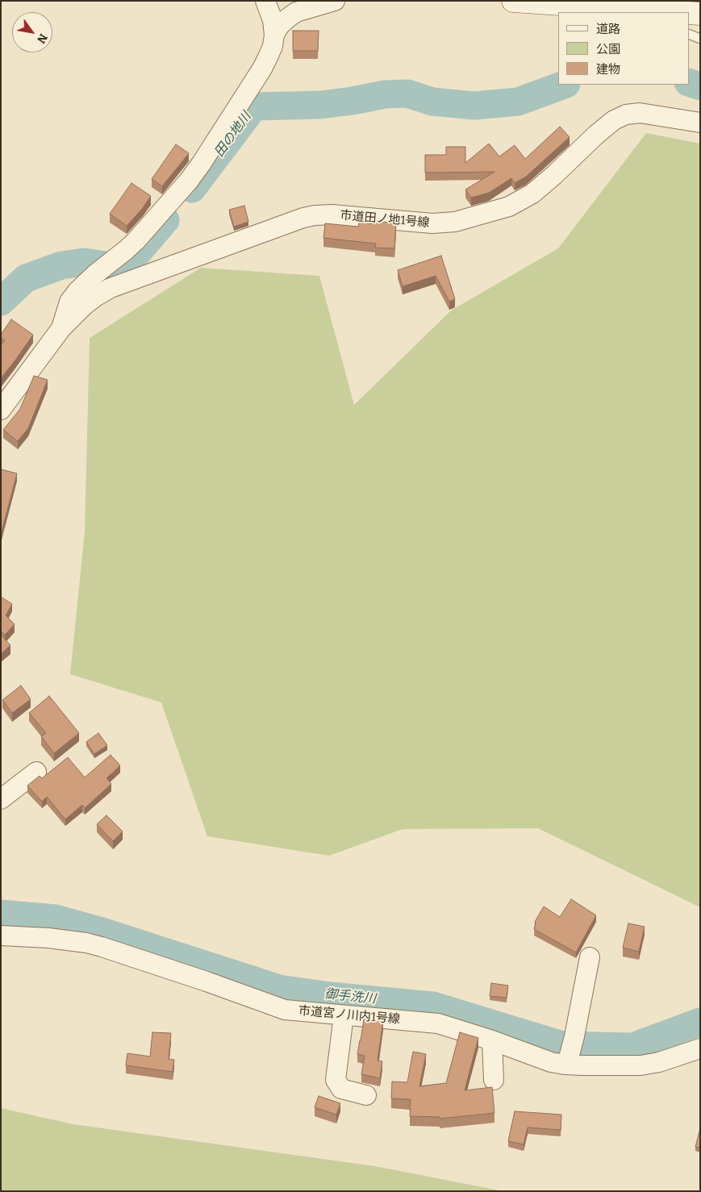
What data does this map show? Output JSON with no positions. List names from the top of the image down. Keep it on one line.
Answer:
{"streets":{"street":["市道田ノ地1号線","市道宮ノ川内1号線"]},"water":["田の地川","御手洗川"],"legend":["道路","公園","建物"],"north":"bottom right"}
